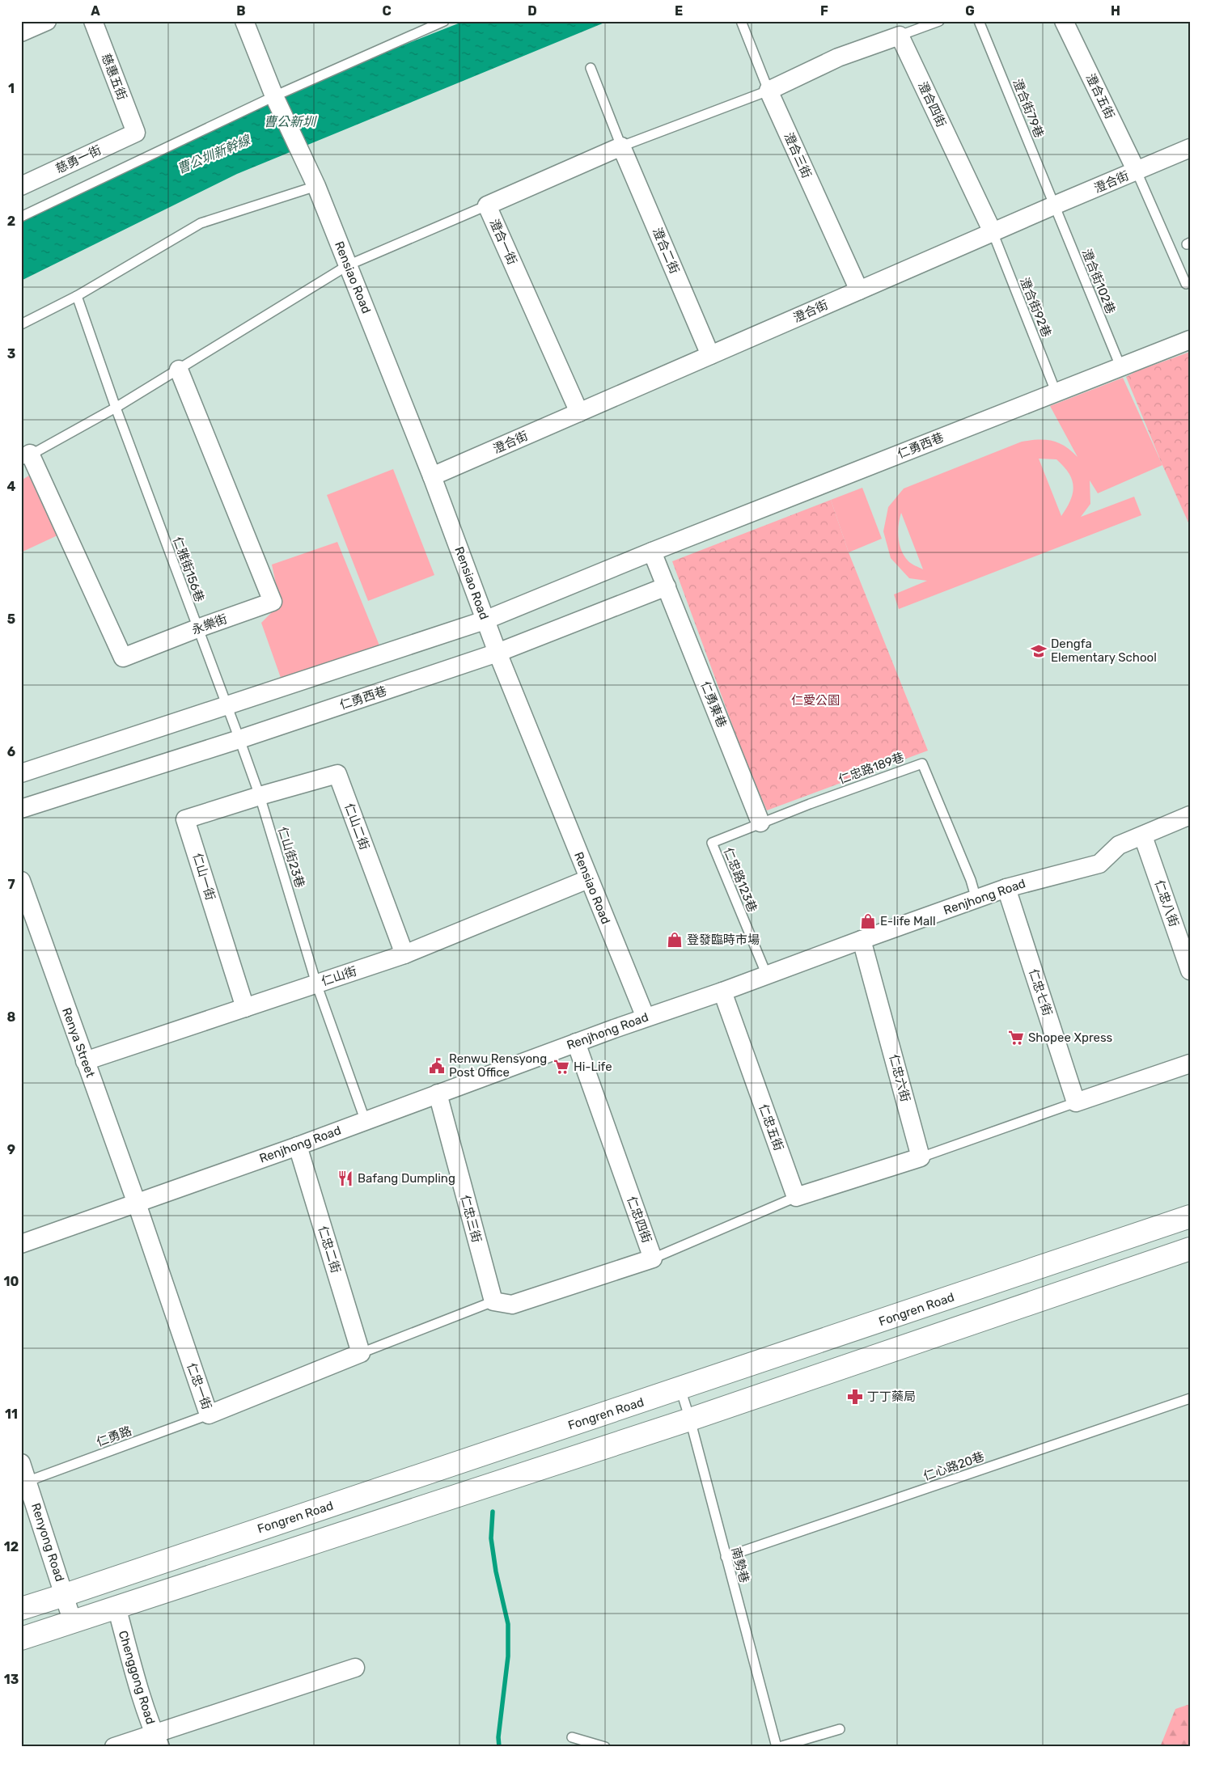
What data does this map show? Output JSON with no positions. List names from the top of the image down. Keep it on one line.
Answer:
{"streets":{"main road":["Fongren Road"],"street":["慈惠五街","澄合五街","澄合四街","澄合三街","慈勇一街","澄合街","澄合一街","澄合二街","Rensiao Road","仁勇西巷","永樂街","仁勇東巷","仁山二街","仁山一街","Renjhong Road","仁忠八街","仁山街","仁忠七街","Renya Street","仁忠六街","仁忠五街","仁忠三街","仁忠四街","仁忠二街","仁忠一街","Renyong Road","Chenggong Road"],"lane":["澄合街79巷","澄合街102巷","澄合街92巷","仁雅街156巷","仁忠路189巷","仁山街23巷","仁忠路123巷","仁勇路","仁心路20巷","南勢巷"]},"crossings":[["慈惠五街","慈勇一街"],["澄合五街","澄合街"],["澄合四街","澄合街"],["澄合四街","澄合街92巷"],["澄合街79巷","澄合街"],["澄合街79巷","澄合街102巷"],["澄合三街","澄合街"],["澄合街","澄合一街"],["澄合街","澄合二街"],["澄合街","Rensiao Road"],["澄合街","澄合街102巷"],["澄合街","澄合街92巷"],["澄合一街","澄合二街"],["Rensiao Road","仁勇西巷"],["Rensiao Road","Renjhong Road"],["Rensiao Road","仁山街"],["澄合街102巷","仁勇西巷"],["澄合街92巷","仁勇西巷"],["仁勇西巷","仁雅街156巷"],["仁勇西巷","仁勇東巷"],["仁勇西巷","仁山街23巷"],["仁雅街156巷","永樂街"],["仁雅街156巷","仁山街23巷"],["仁勇東巷","仁忠路189巷"],["仁勇東巷","仁忠路123巷"],["仁忠路189巷","仁忠路123巷"],["仁忠路189巷","Renjhong Road"],["仁山二街","仁山街23巷"],["仁山二街","仁山一街"],["仁山二街","仁山街"],["仁山街23巷","仁山一街"],["仁山街23巷","Renjhong Road"],["仁山街23巷","仁山街"],["仁山一街","仁山街"],["仁忠路123巷","Renjhong Road"],["Renjhong Road","仁忠八街"],["Renjhong Road","仁忠七街"],["Renjhong Road","Renya Street"],["Renjhong Road","仁忠六街"],["Renjhong Road","仁忠五街"],["Renjhong Road","仁忠三街"],["Renjhong Road","仁忠四街"],["Renjhong Road","仁忠二街"],["Renjhong Road","仁忠一街"],["仁山街","Renya Street"],["Renya Street","仁忠一街"],["仁忠三街","仁忠四街"],["仁忠二街","仁忠一街"],["Fongren Road","Renyong Road"],["Fongren Road","南勢巷"],["仁忠一街","仁勇路"],["仁勇路","Renyong Road"],["仁心路20巷","南勢巷"]],"water":["曹公新圳","曹公圳新幹線"],"parks":["仁愛公園"],"places":{"school or university":["Dengfa Elementary School"],"shop":["E-life Mall","登發臨時市場"],"supermarket":["Shopee Xpress","Hi-Life"],"public building":["Renwu Rensyong Post Office"],"restaurant":["Bafang Dumpling"],"pharmacy":["丁丁藥局"]},"grid":{"columns":["A","B","C","D","E","F","G","H"],"rows":["1","2","3","4","5","6","7","8","9","10","11","12","13"]}}
